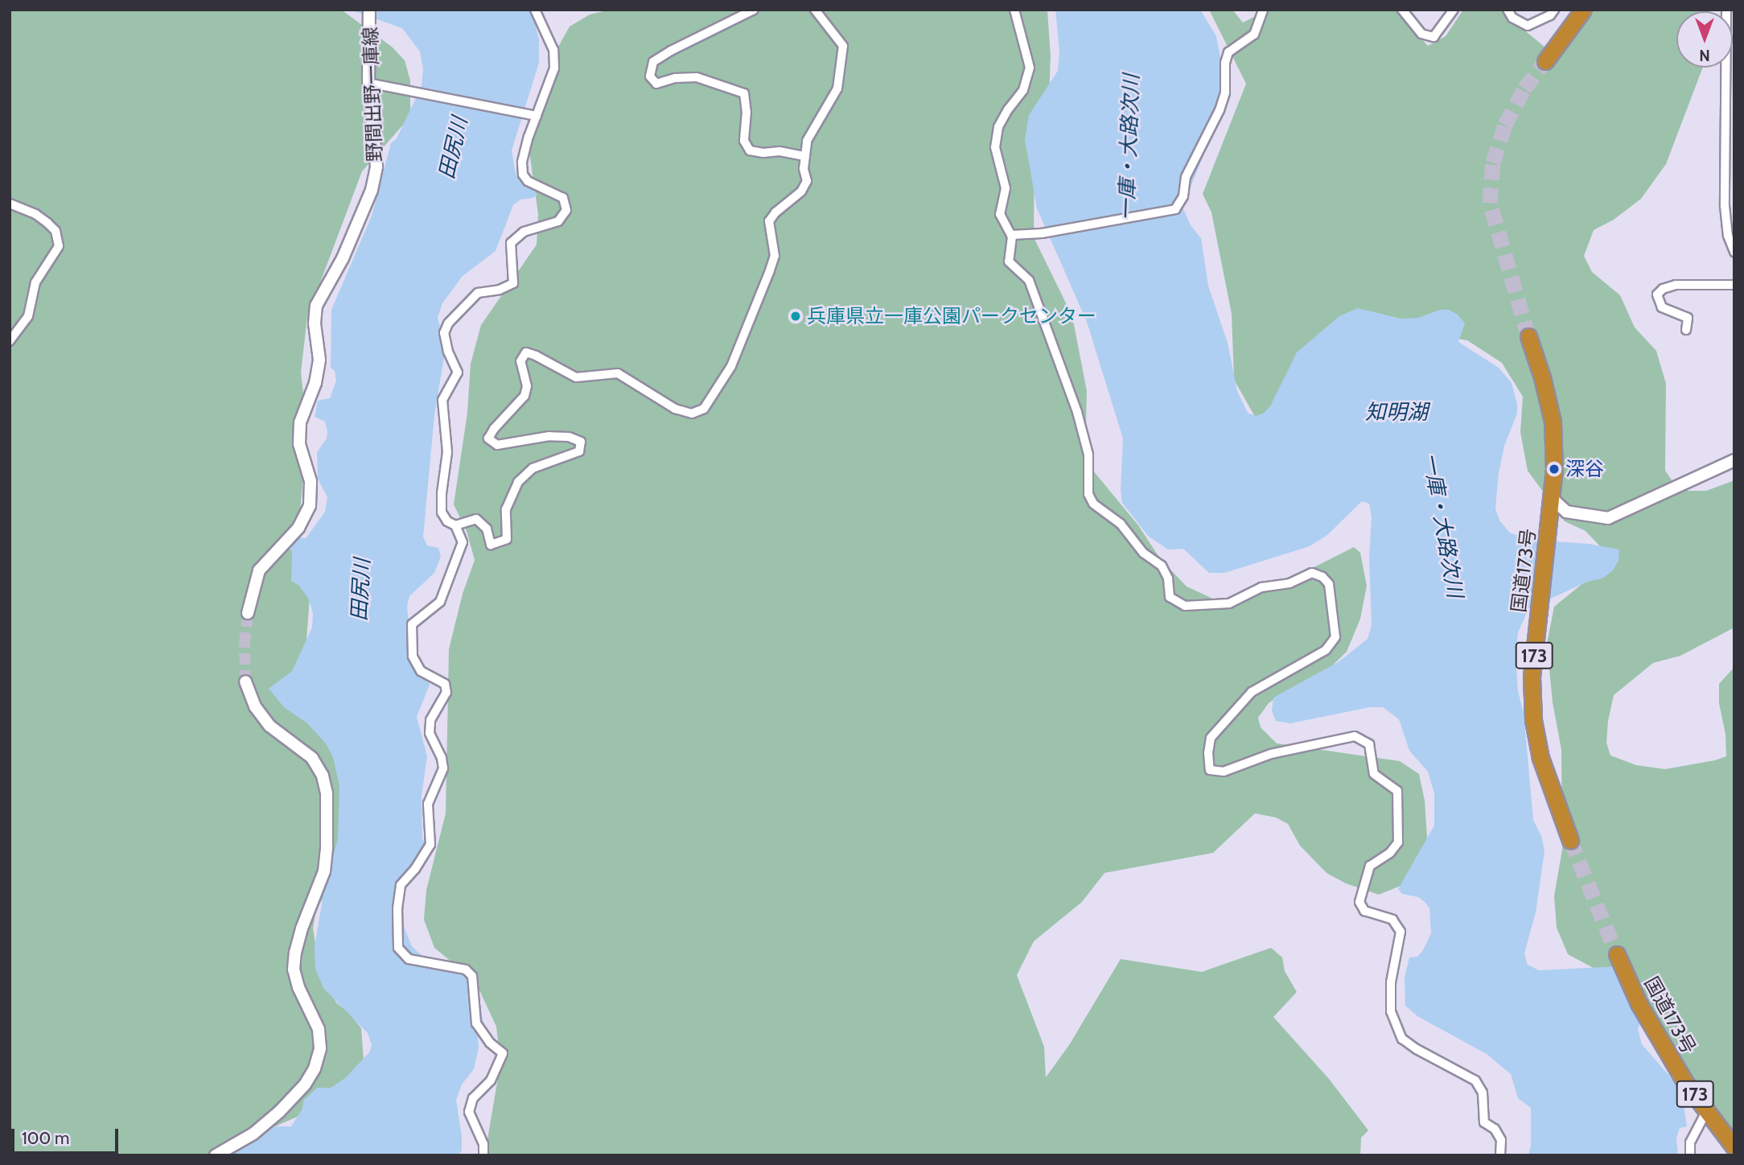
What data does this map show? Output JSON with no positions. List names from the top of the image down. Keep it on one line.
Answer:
{"streets":{"highway":["国道173号","173"],"main road":["野間出野一庫線"]},"water":["一庫・大路次川","田尻川","知明湖"],"places":["兵庫県立一庫公園パークセンター","深谷"],"scale_bar":"100 m","north":"bottom"}
